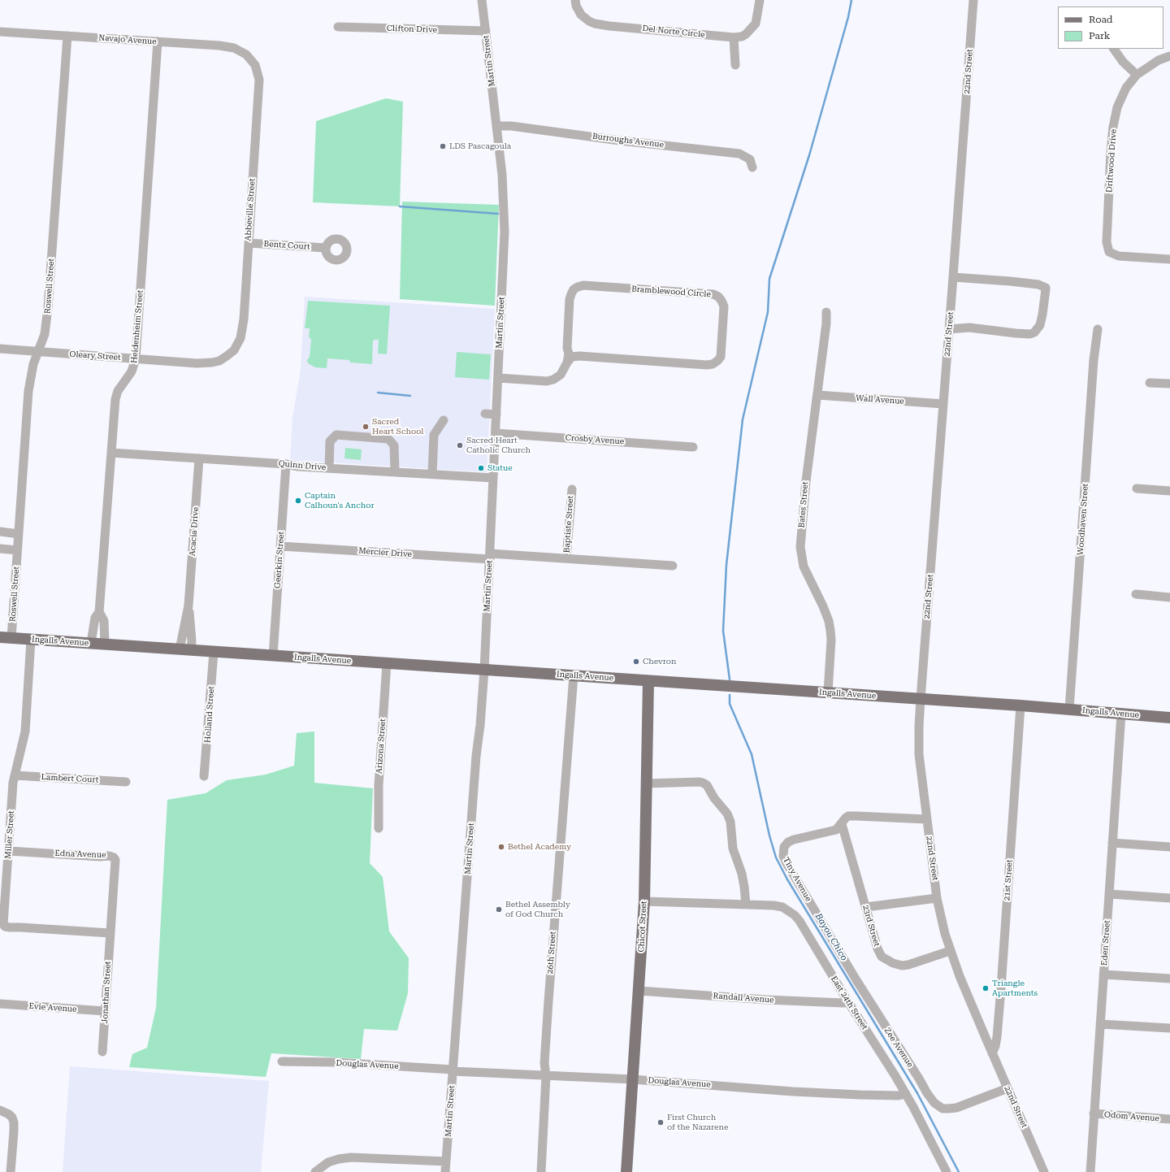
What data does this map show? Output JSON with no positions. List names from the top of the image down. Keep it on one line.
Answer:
{"streets":{"main road":["Ingalls Avenue","Chicot Street"],"street":["Clifton Drive","Del Norte Circle","Navajo Avenue","Martin Street","22nd Street","Burroughs Avenue","Driftwood Drive","Abbeville Street","Bentz Court","Roswell Street","Bramblewood Circle","Heidenheim Street","Oleary Street","Wall Avenue","Crosby Avenue","Quinn Drive","Bates Street","Woodhaven Street","Baptiste Street","Acacia Drive","Mercier Drive","Geerkin Street","Holland Street","Arizona Street","Lambert Court","Miller Street","Edna Avenue","Tiny Avenue","21st Street","23rd Street","Eden Street","26th Street","Jonathan Street","Randall Avenue","East 24th Street","Evie Avenue","Zee Avenue","Douglas Avenue","Odom Avenue"]},"crossings":[["Clifton Drive","Martin Street"],["Navajo Avenue","Abbeville Street"],["Navajo Avenue","Roswell Street"],["Navajo Avenue","Heidenheim Street"],["Martin Street","Burroughs Avenue"],["Martin Street","Crosby Avenue"],["Martin Street","Quinn Drive"],["Martin Street","Mercier Drive"],["Martin Street","Ingalls Avenue"],["Martin Street","Douglas Avenue"],["22nd Street","Wall Avenue"],["22nd Street","Ingalls Avenue"],["22nd Street","Tiny Avenue"],["22nd Street","21st Street"],["22nd Street","23rd Street"],["22nd Street","Zee Avenue"],["Abbeville Street","Bentz Court"],["Abbeville Street","Oleary Street"],["Roswell Street","Oleary Street"],["Roswell Street","Ingalls Avenue"],["Heidenheim Street","Oleary Street"],["Heidenheim Street","Quinn Drive"],["Heidenheim Street","Ingalls Avenue"],["Wall Avenue","Bates Street"],["Quinn Drive","Acacia Drive"],["Quinn Drive","Geerkin Street"],["Bates Street","Ingalls Avenue"],["Woodhaven Street","Ingalls Avenue"],["Baptiste Street","Mercier Drive"],["Acacia Drive","Ingalls Avenue"],["Mercier Drive","Geerkin Street"],["Geerkin Street","Ingalls Avenue"],["Ingalls Avenue","Holland Street"],["Ingalls Avenue","Arizona Street"],["Ingalls Avenue","Miller Street"],["Ingalls Avenue","21st Street"],["Ingalls Avenue","Chicot Street"],["Ingalls Avenue","Eden Street"],["Ingalls Avenue","26th Street"],["Lambert Court","Miller Street"],["Miller Street","Edna Avenue"],["Miller Street","Jonathan Street"],["Edna Avenue","Jonathan Street"],["Tiny Avenue","23rd Street"],["Tiny Avenue","Zee Avenue"],["Chicot Street","Randall Avenue"],["Chicot Street","East 24th Street"],["Chicot Street","Douglas Avenue"],["Eden Street","Odom Avenue"],["26th Street","Douglas Avenue"],["Jonathan Street","Evie Avenue"],["Randall Avenue","East 24th Street"],["East 24th Street","Douglas Avenue"]],"water":["Bayou Chico"],"places":["LDS Pascagoula","Sacred Heart School","Sacred Heart Catholic Church","Statue","Captain Calhoun's Anchor","Chevron","Bethel Academy","Bethel Assembly of God Church","Triangle Apartments","First Church of the Nazarene"],"legend":["Road","Park"]}
